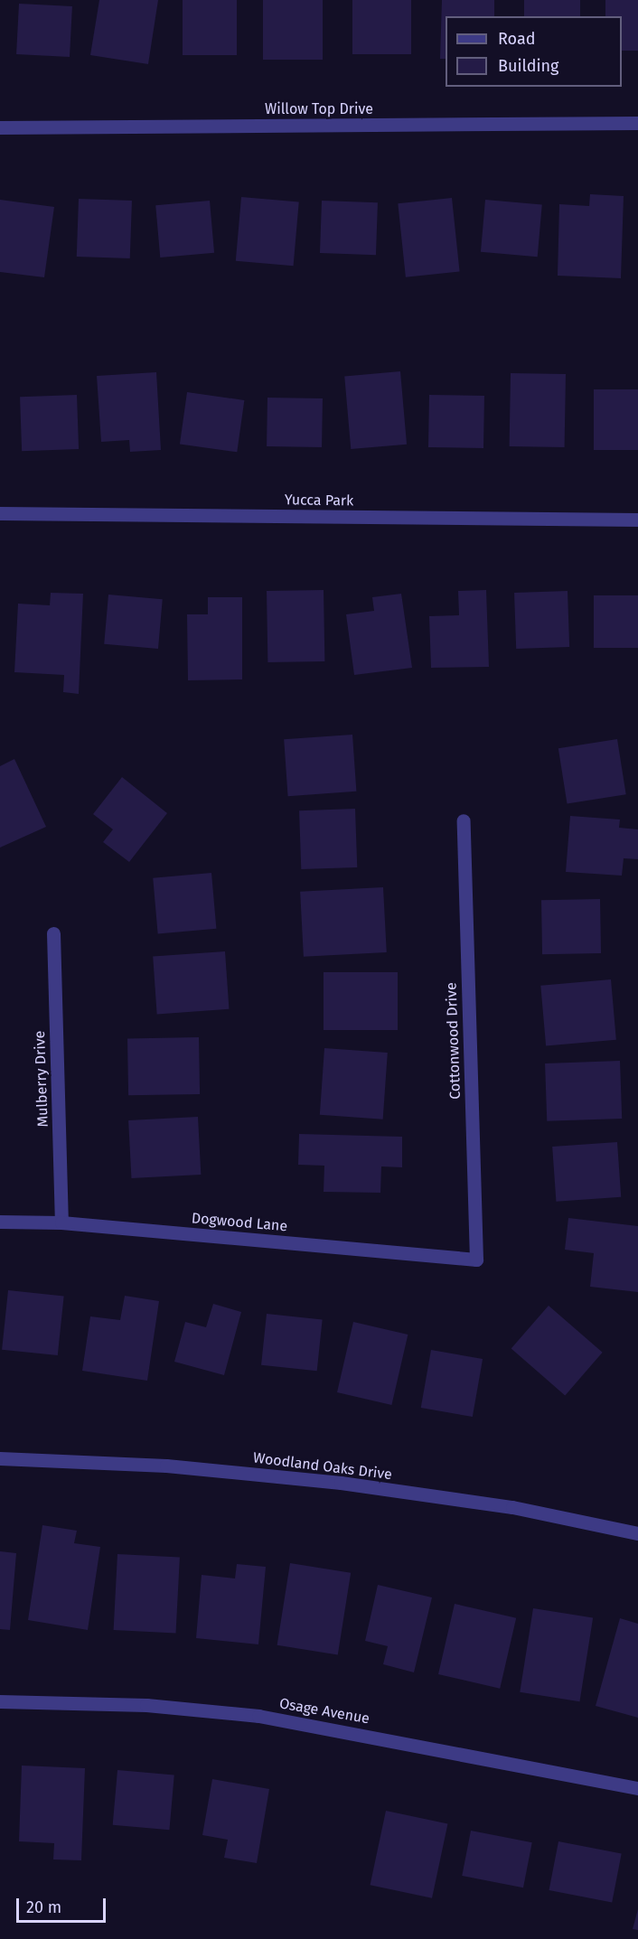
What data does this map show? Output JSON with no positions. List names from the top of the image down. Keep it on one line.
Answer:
{"streets":{"street":["Willow Top Drive","Yucca Park","Cottonwood Drive","Mulberry Drive","Dogwood Lane","Woodland Oaks Drive","Osage Avenue"]},"crossings":[["Cottonwood Drive","Dogwood Lane"],["Mulberry Drive","Dogwood Lane"]],"legend":["Road","Building"],"scale_bar":"20 m"}
